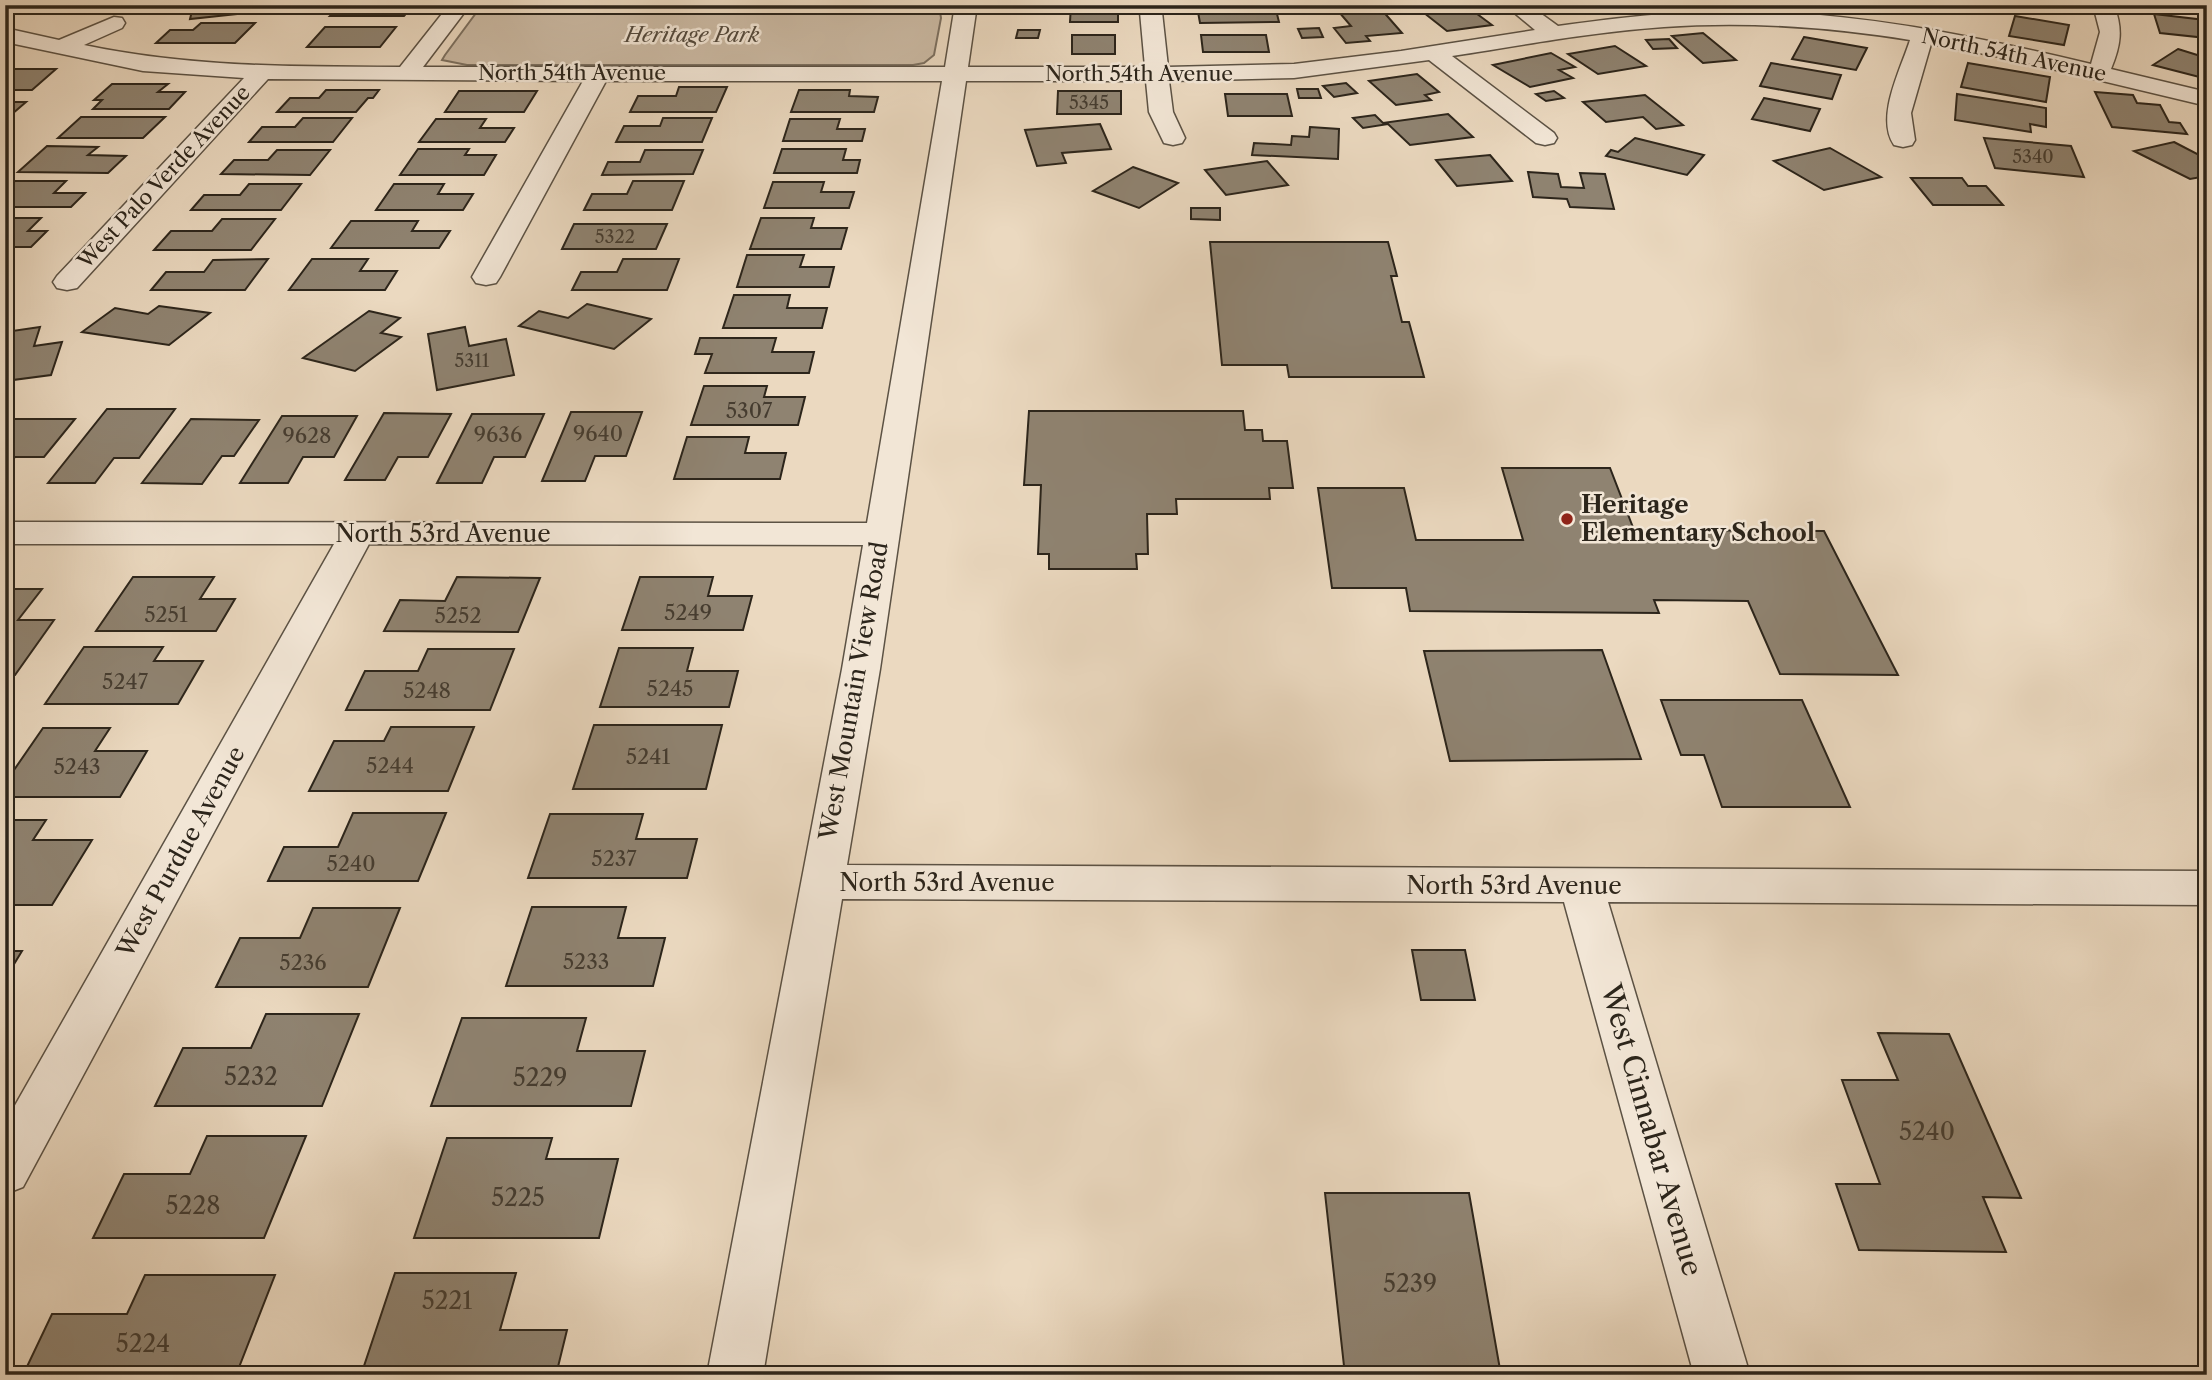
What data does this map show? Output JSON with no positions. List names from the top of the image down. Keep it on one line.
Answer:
{"streets":{"street":["North 54th Avenue","West Palo Verde Avenue","North 53rd Avenue","West Mountain View Road","West Purdue Avenue","West Cinnabar Avenue"]},"crossings":[["North 54th Avenue","West Palo Verde Avenue"],["North 54th Avenue","West Mountain View Road"],["North 53rd Avenue","West Mountain View Road"],["North 53rd Avenue","West Purdue Avenue"],["North 53rd Avenue","West Cinnabar Avenue"]],"parks":["Heritage Park"],"places":["Heritage Elementary School"],"house_numbers":["5345","5340","5322","5311","5307","9640","9636","9628","5249","5251","5252","5247","5245","5248","5241","5244","5243","5237","5240","5233","5236","5232","5229","5240","5225","5228","5239","5221","5224"]}
